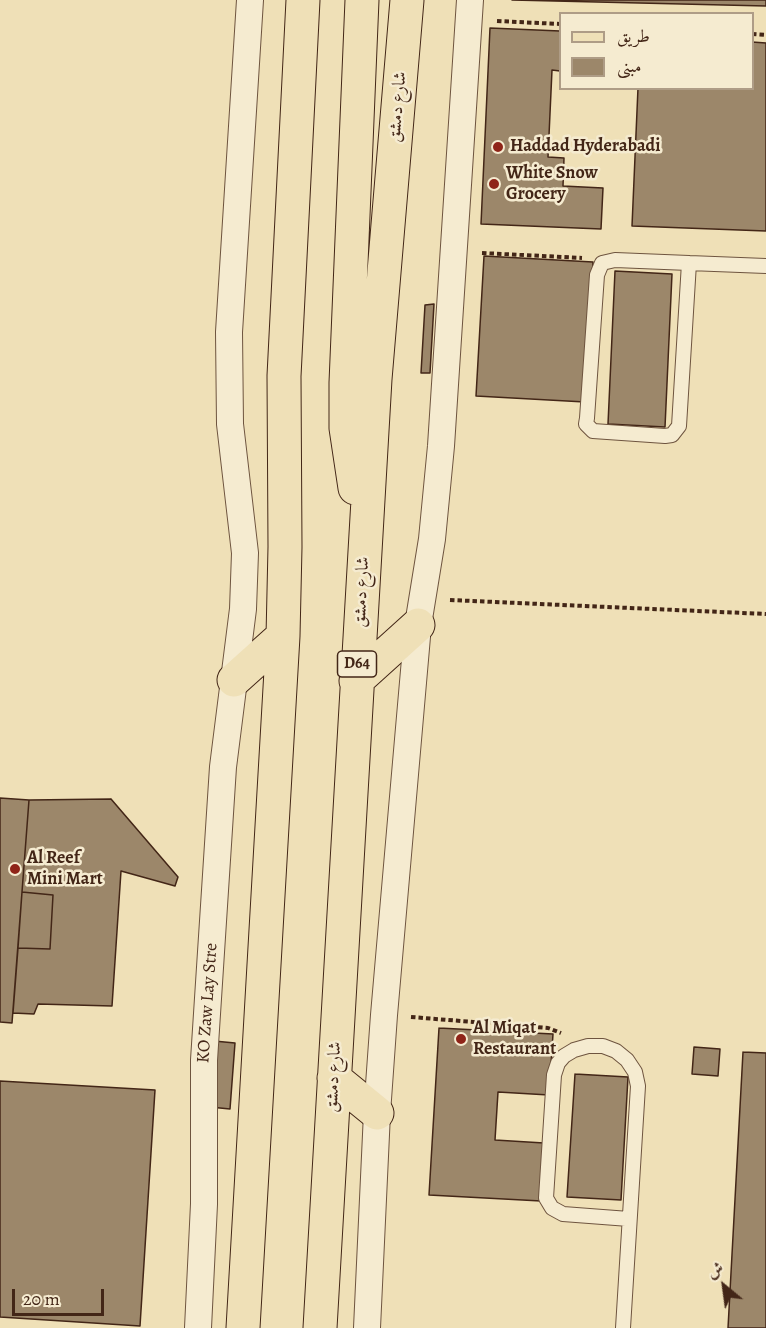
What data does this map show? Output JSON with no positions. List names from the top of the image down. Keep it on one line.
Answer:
{"streets":{"main road":["شارع دمشق","D64"],"street":["KO Zaw Lay Stre"]},"places":["Haddad Hyderabadi","White Snow Grocery","Al Reef Mini Mart","Al Miqat Restaurant"],"legend":["طريق","مبنى"],"scale_bar":"20 m","north":"top left"}
